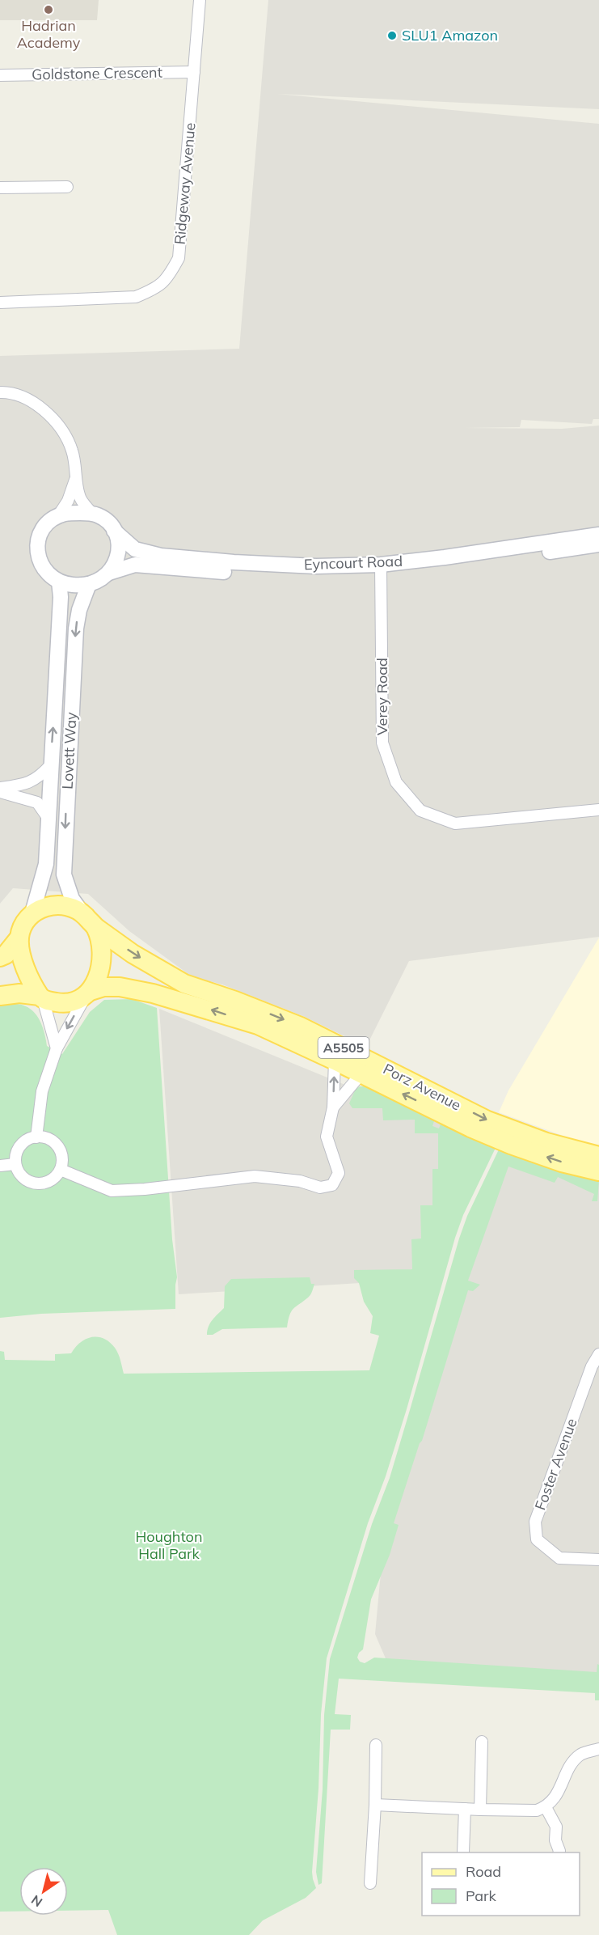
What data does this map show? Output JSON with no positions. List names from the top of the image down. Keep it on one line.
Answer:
{"streets":{"main road":["A5505","Porz Avenue"],"street":["Goldstone Crescent","Ridgeway Avenue","Eyncourt Road","Verey Road","Lovett Way","Foster Avenue"]},"crossings":[["Goldstone Crescent","Ridgeway Avenue"],["Eyncourt Road","Verey Road"],["Eyncourt Road","Lovett Way"],["Lovett Way","A5505"],["Lovett Way","Porz Avenue"],["A5505","Porz Avenue"]],"parks":["Houghton Hall Park"],"places":["Hadrian Academy","SLU1 Amazon"],"legend":["Road","Park"],"north":"bottom left"}
